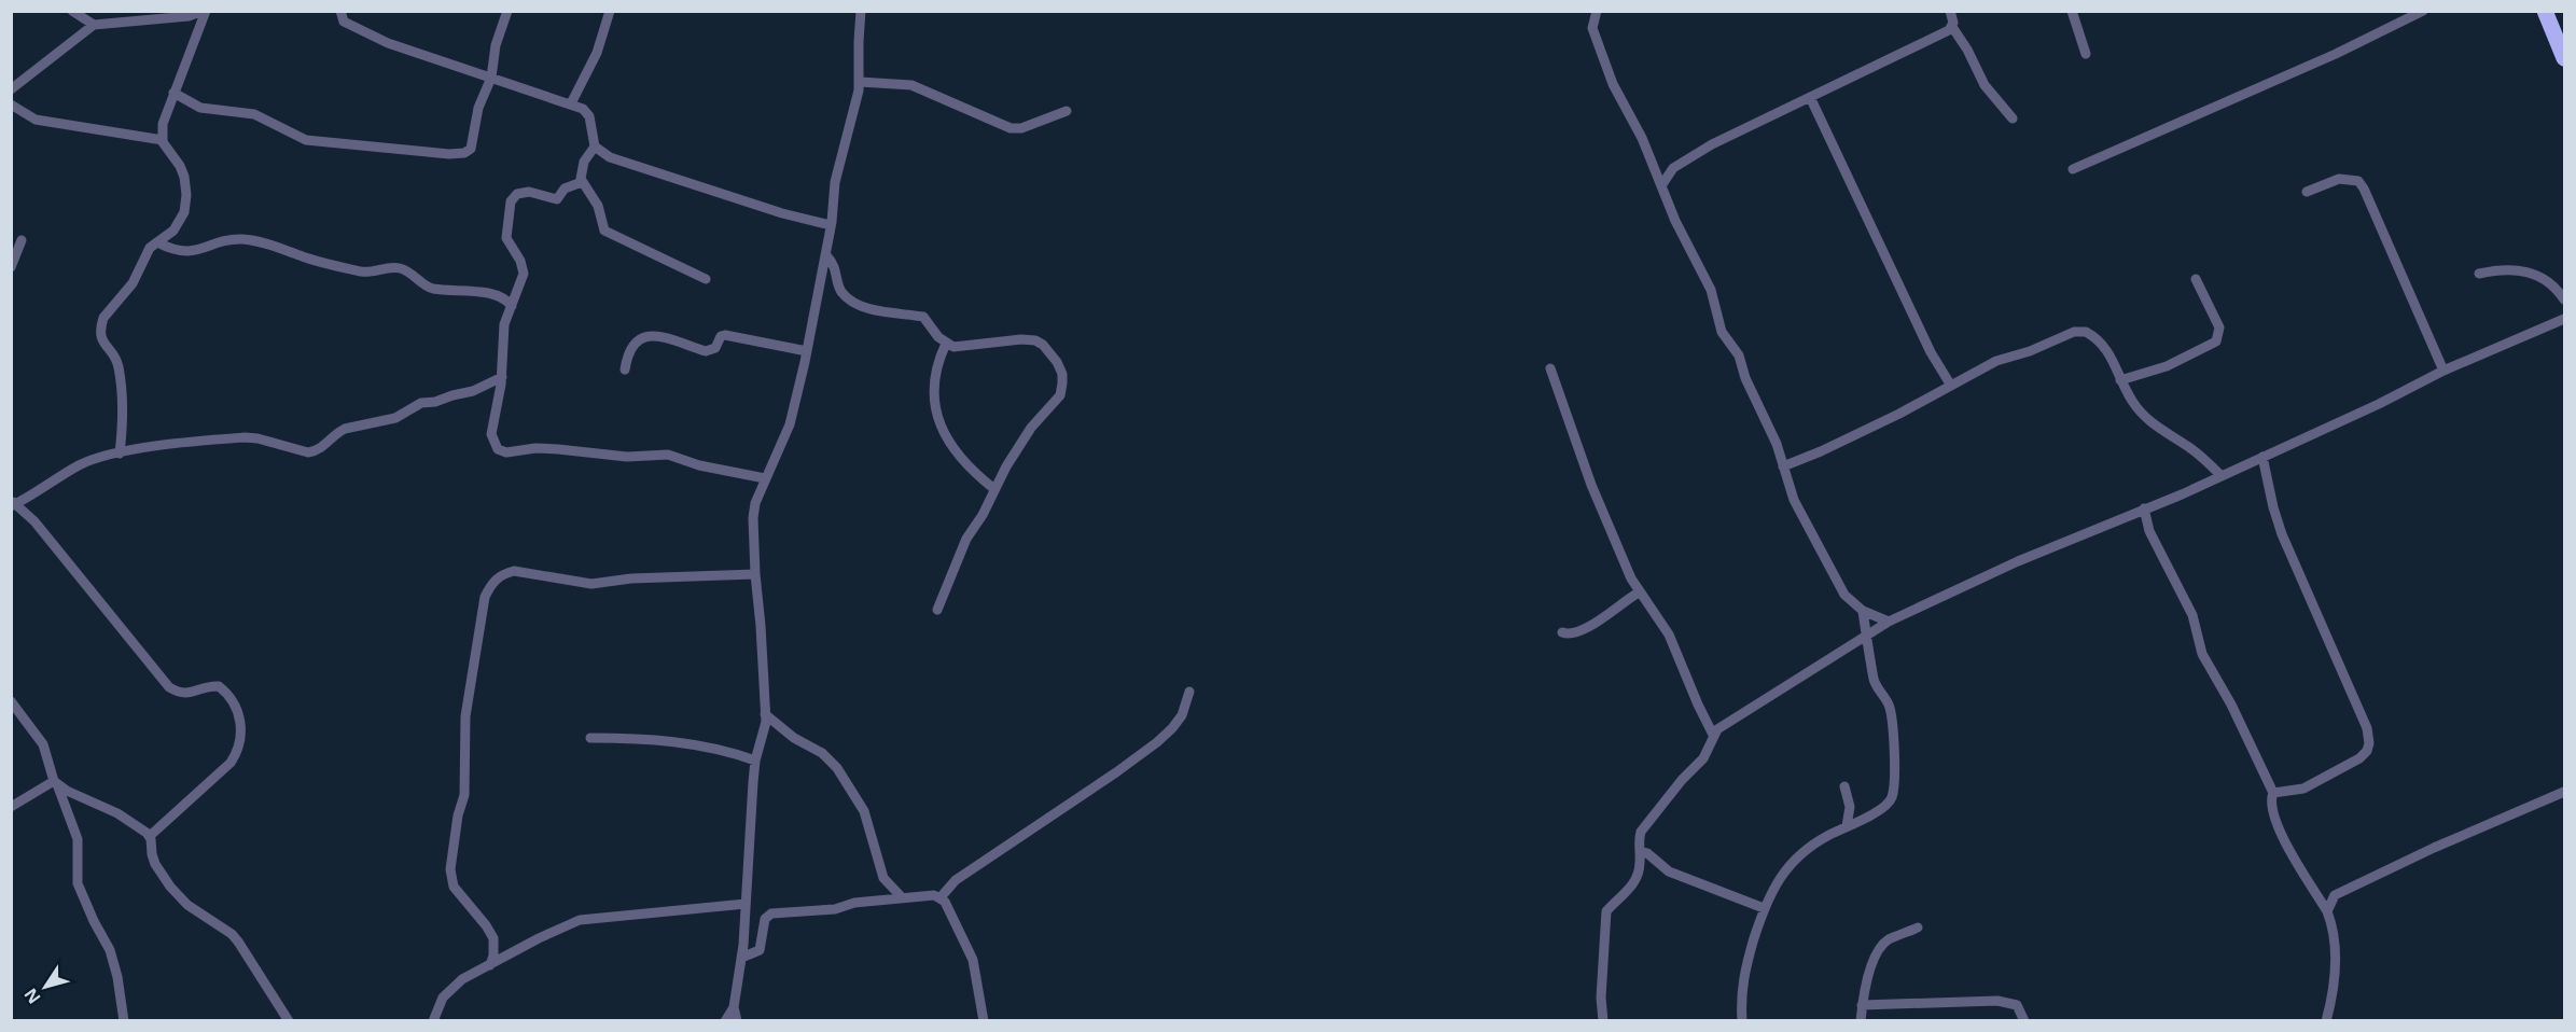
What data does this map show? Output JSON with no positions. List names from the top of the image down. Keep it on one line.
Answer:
{"north":"bottom left"}
